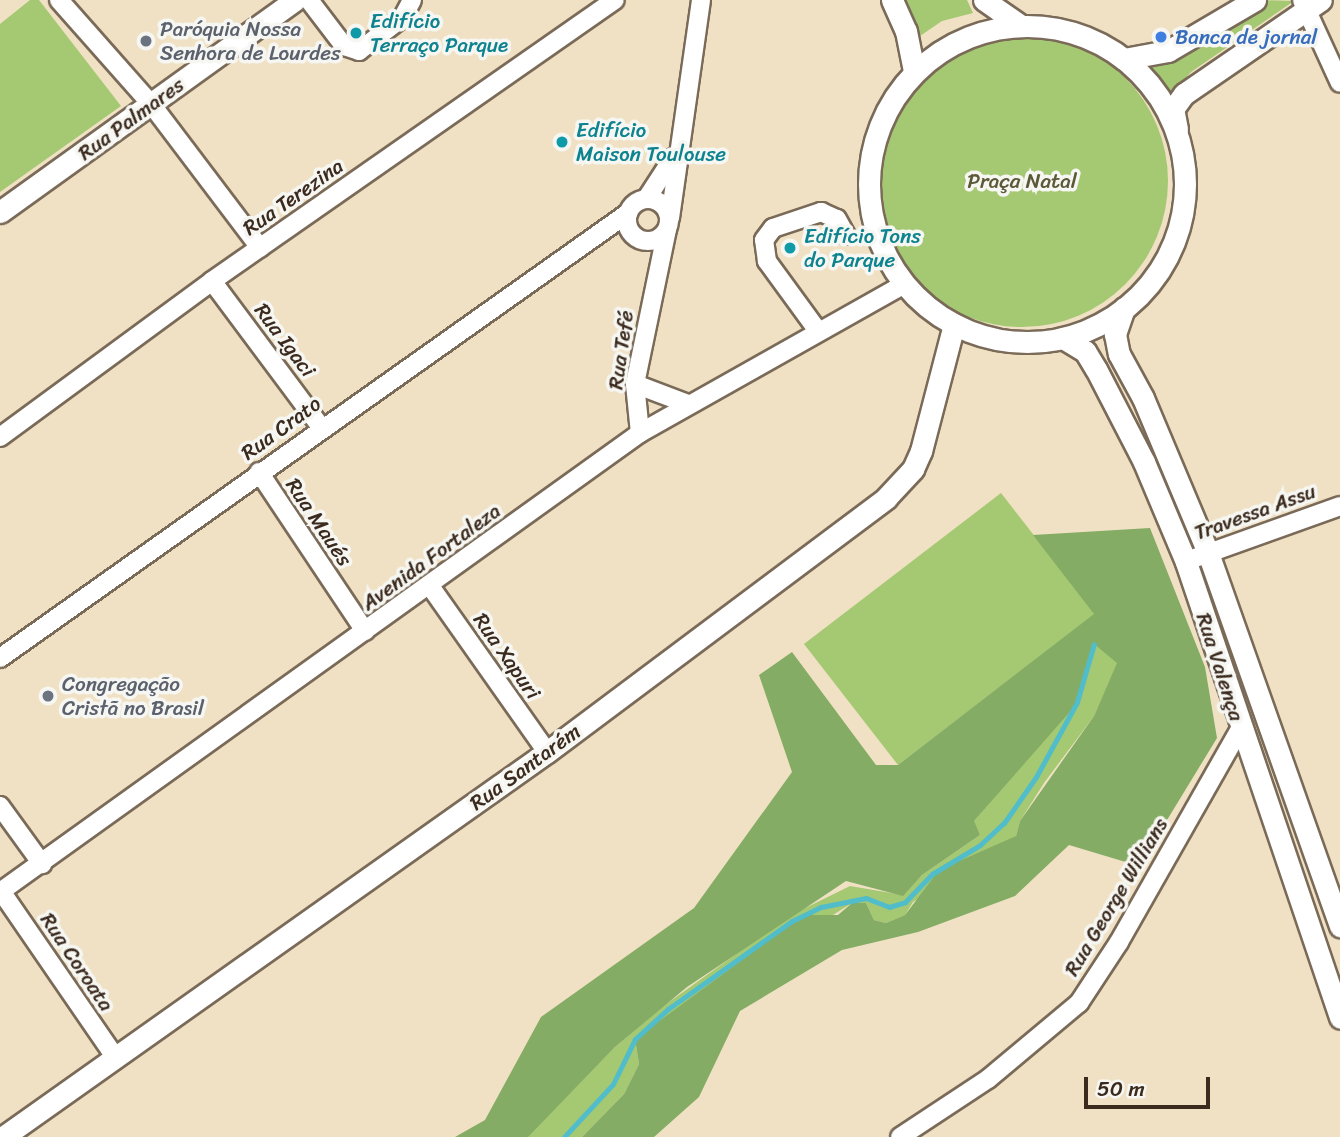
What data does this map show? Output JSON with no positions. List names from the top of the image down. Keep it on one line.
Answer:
{"streets":{"street":["Rua Palmares","Rua Terezina","Rua Igaci","Rua Tefé","Rua Crato","Travessa Assu","Rua Maués","Avenida Fortaleza","Rua Xapuri","Rua Valença","Rua Santarém","Rua George Willians","Rua Coroata"]},"crossings":[["Rua Terezina","Rua Igaci"],["Rua Igaci","Rua Crato"],["Rua Tefé","Rua Crato"],["Rua Tefé","Avenida Fortaleza"],["Rua Crato","Rua Maués"],["Travessa Assu","Rua Valença"],["Rua Maués","Avenida Fortaleza"],["Avenida Fortaleza","Rua Xapuri"],["Avenida Fortaleza","Rua Coroata"],["Rua Xapuri","Rua Santarém"],["Rua Valença","Rua George Willians"],["Rua Santarém","Rua Coroata"]],"parks":["Praça Natal"],"places":["Edifício Terraço Parque","Banca de jornal","Paróquia Nossa Senhora de Lourdes","Edifício Maison Toulouse","Edifício Tons do Parque","Congregação Cristã no Brasil"],"scale_bar":"50 m"}
